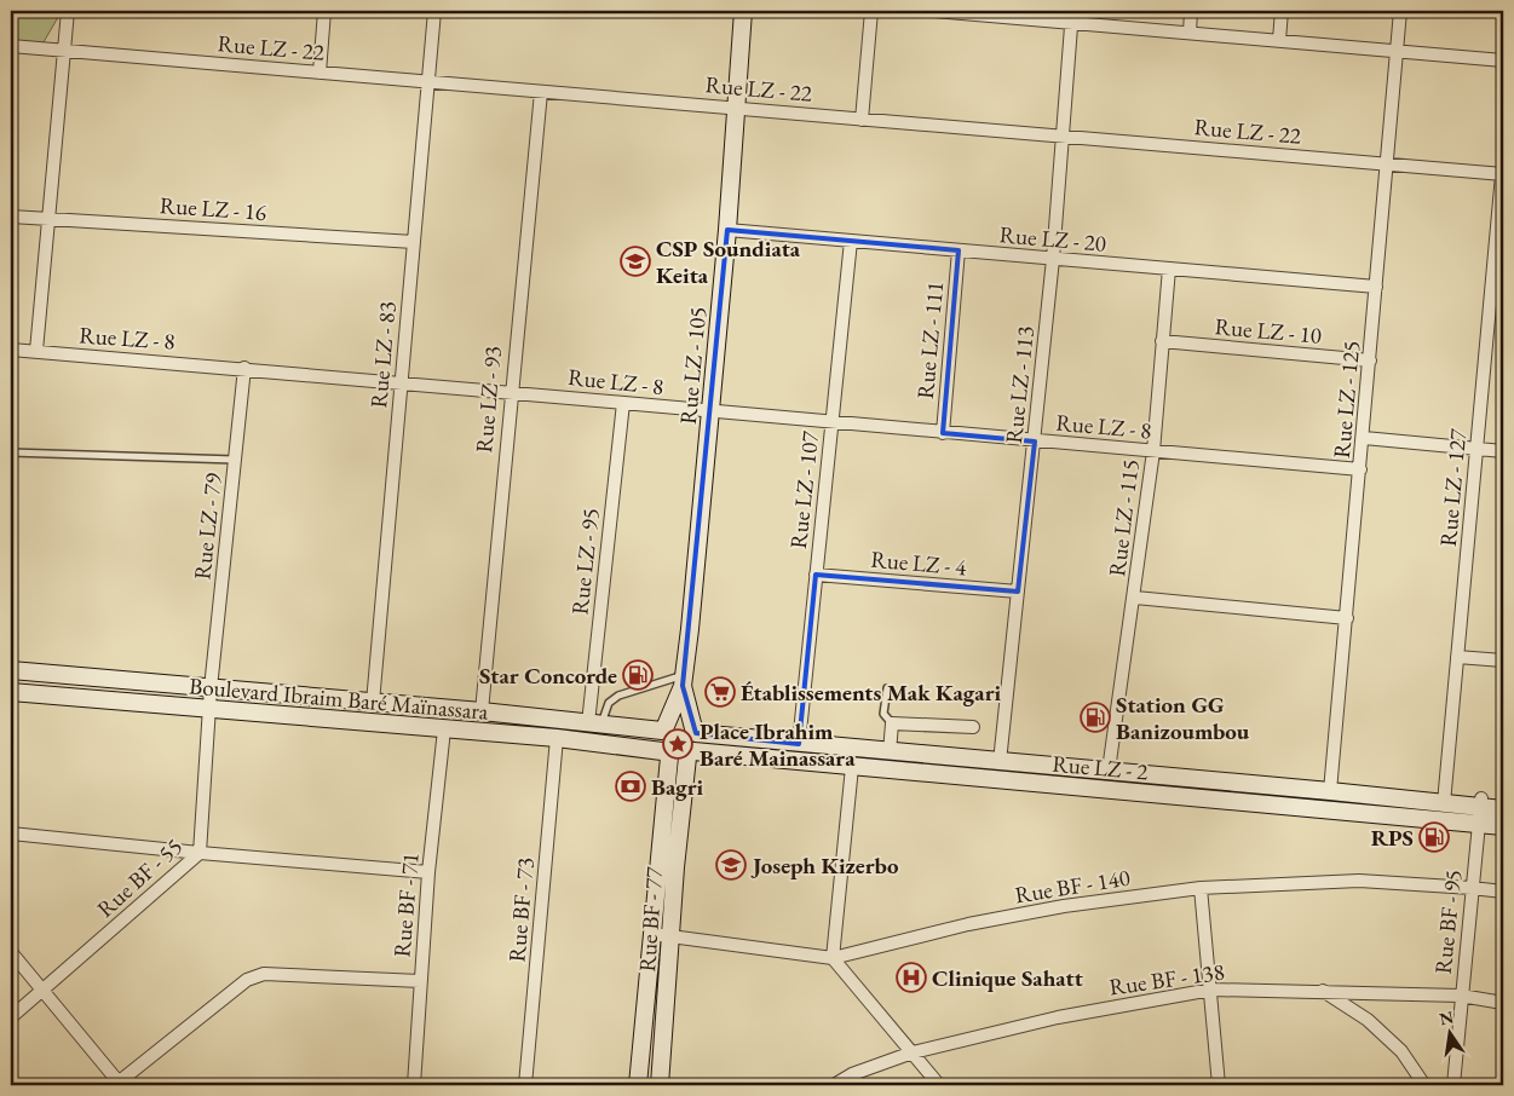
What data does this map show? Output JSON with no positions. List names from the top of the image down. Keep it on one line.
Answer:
{"streets":{"main road":["Rue LZ - 105","Boulevard Ibraim Baré Maïnassara","Rue LZ - 2","Rue BF - 77"],"street":["Rue LZ - 22","Rue LZ - 16","Rue LZ - 20","Rue LZ - 10","Rue LZ - 8","Rue LZ - 111","Rue LZ - 83","Rue LZ - 113","Rue LZ - 93","Rue LZ - 125","Rue LZ - 127","Rue LZ - 107","Rue LZ - 115","Rue LZ - 79","Rue LZ - 95","Rue LZ - 4","Rue BF - 55","Rue BF - 140","Rue BF - 71","Rue BF - 73","Rue BF - 95","Rue BF - 138"]},"crossings":[["Rue LZ - 22","Rue LZ - 83"],["Rue LZ - 22","Rue LZ - 105"],["Rue LZ - 22","Rue LZ - 113"],["Rue LZ - 22","Rue LZ - 93"],["Rue LZ - 22","Rue LZ - 125"],["Rue LZ - 22","Rue LZ - 127"],["Rue LZ - 16","Rue LZ - 83"],["Rue LZ - 20","Rue LZ - 111"],["Rue LZ - 20","Rue LZ - 105"],["Rue LZ - 20","Rue LZ - 113"],["Rue LZ - 20","Rue LZ - 125"],["Rue LZ - 20","Rue LZ - 107"],["Rue LZ - 20","Rue LZ - 115"],["Rue LZ - 10","Rue LZ - 125"],["Rue LZ - 10","Rue LZ - 115"],["Rue LZ - 8","Rue LZ - 111"],["Rue LZ - 8","Rue LZ - 83"],["Rue LZ - 8","Rue LZ - 105"],["Rue LZ - 8","Rue LZ - 113"],["Rue LZ - 8","Rue LZ - 93"],["Rue LZ - 8","Rue LZ - 125"],["Rue LZ - 8","Rue LZ - 107"],["Rue LZ - 8","Rue LZ - 115"],["Rue LZ - 8","Rue LZ - 79"],["Rue LZ - 8","Rue LZ - 95"],["Rue LZ - 83","Boulevard Ibraim Baré Maïnassara"],["Rue LZ - 105","Boulevard Ibraim Baré Maïnassara"],["Rue LZ - 105","Rue LZ - 2"],["Rue LZ - 105","Rue BF - 77"],["Rue LZ - 113","Rue LZ - 4"],["Rue LZ - 113","Rue LZ - 2"],["Rue LZ - 93","Boulevard Ibraim Baré Maïnassara"],["Rue LZ - 125","Rue LZ - 2"],["Rue LZ - 127","Rue LZ - 2"],["Rue LZ - 107","Rue LZ - 4"],["Rue LZ - 107","Rue LZ - 2"],["Rue LZ - 115","Rue LZ - 2"],["Rue LZ - 79","Boulevard Ibraim Baré Maïnassara"],["Rue LZ - 79","Rue BF - 55"],["Rue LZ - 95","Boulevard Ibraim Baré Maïnassara"],["Boulevard Ibraim Baré Maïnassara","Rue LZ - 2"],["Boulevard Ibraim Baré Maïnassara","Rue BF - 55"],["Boulevard Ibraim Baré Maïnassara","Rue BF - 71"],["Boulevard Ibraim Baré Maïnassara","Rue BF - 73"],["Boulevard Ibraim Baré Maïnassara","Rue BF - 77"],["Rue LZ - 2","Rue BF - 77"],["Rue LZ - 2","Rue BF - 95"],["Rue BF - 140","Rue BF - 77"],["Rue BF - 140","Rue BF - 95"],["Rue BF - 95","Rue BF - 138"]],"places":{"school or university":["CSP Soundiata Keita","Joseph Kizerbo"],"fuel station":["Star Concorde","Station GG Banizoumbou","RPS"],"supermarket":["Établissements Mak Kagari"],"place":["Place Ibrahim Baré Mainassara"],"bank":["Bagri"],"hospital":["Clinique Sahatt"]},"north":"top"}
